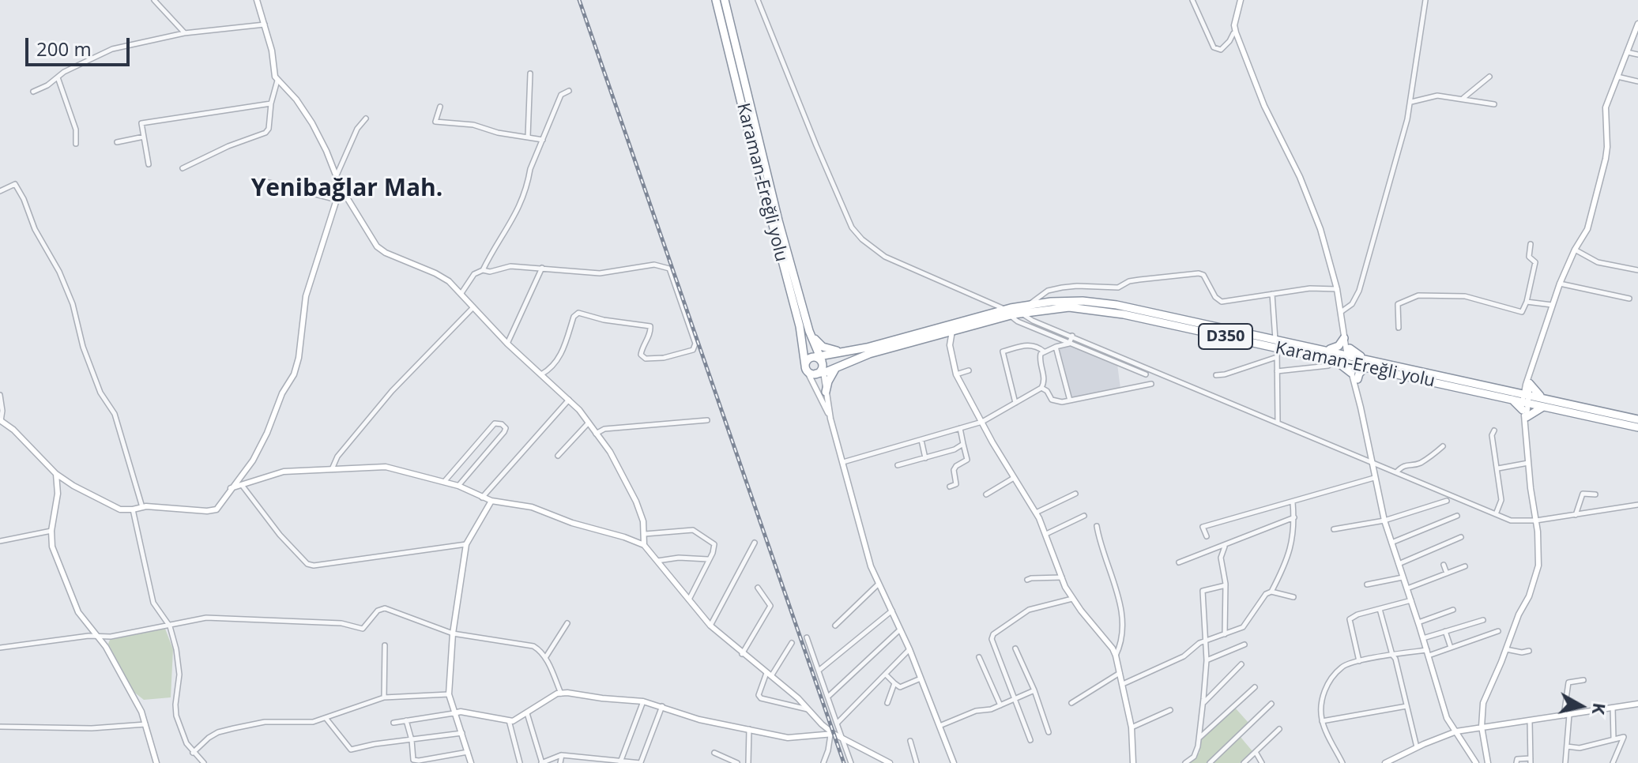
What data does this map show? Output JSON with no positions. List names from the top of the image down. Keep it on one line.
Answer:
{"streets":{"highway":["Karaman-Ereğli yolu","D350"]},"crossings":[["Karaman-Ereğli yolu","D350"]],"districts":["Yenibağlar Mah."],"scale_bar":"200 m","north":"right"}
